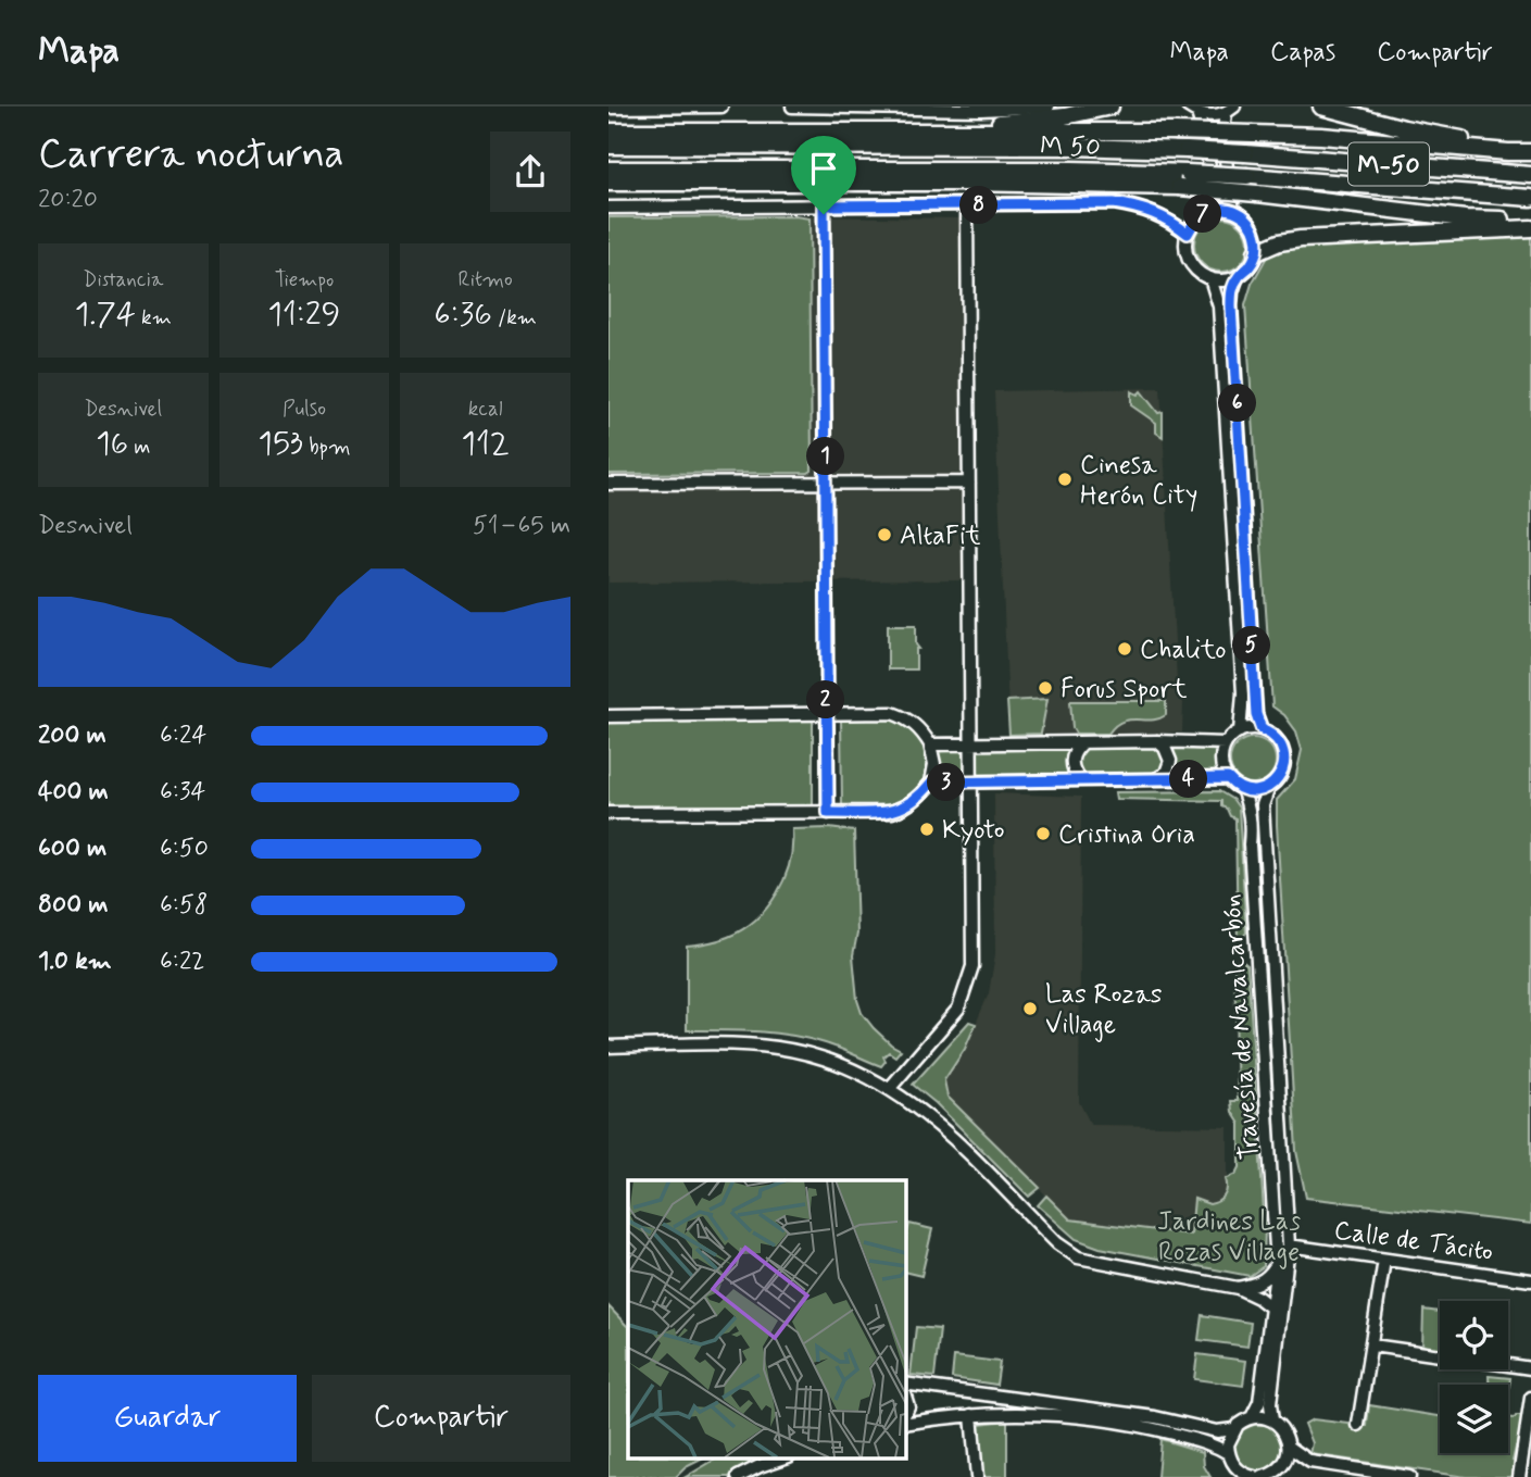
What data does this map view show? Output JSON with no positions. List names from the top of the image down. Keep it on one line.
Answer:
{"streets":{"highway":["M 50","M-50"],"street":["Travesía de Navalcarbón","Calle de Tácito"]},"crossings":[["Travesía de Navalcarbón","Calle de Tácito"]],"parks":["Jardines Las Rozas Village"],"places":["Cinesa Herón City","AltaFit","Chalito","Forus Sport","Kyoto","Cristina Oria","Las Rozas Village"],"page":{"header":"Mapa","nav":["Mapa","Capas","Compartir"],"heading":["Carrera nocturna","20:20"],"pins":["8","7","6","1","5","2","4","3"],"stats":[["Distancia","1.74 km"],["Tiempo","11:29"],["Ritmo","6:36 /km"],["Desnivel","16 m"],["Pulso","153 bpm"],["kcal","112"]],"chart":["Desnivel","51–65 m"],"list":[{"name":"200 m","note":"6:24"},{"name":"400 m","note":"6:34"},{"name":"600 m","note":"6:50"},{"name":"800 m","note":"6:58"},{"name":"1.0 km","note":"6:22"}],"buttons":["Guardar","Compartir"]}}
